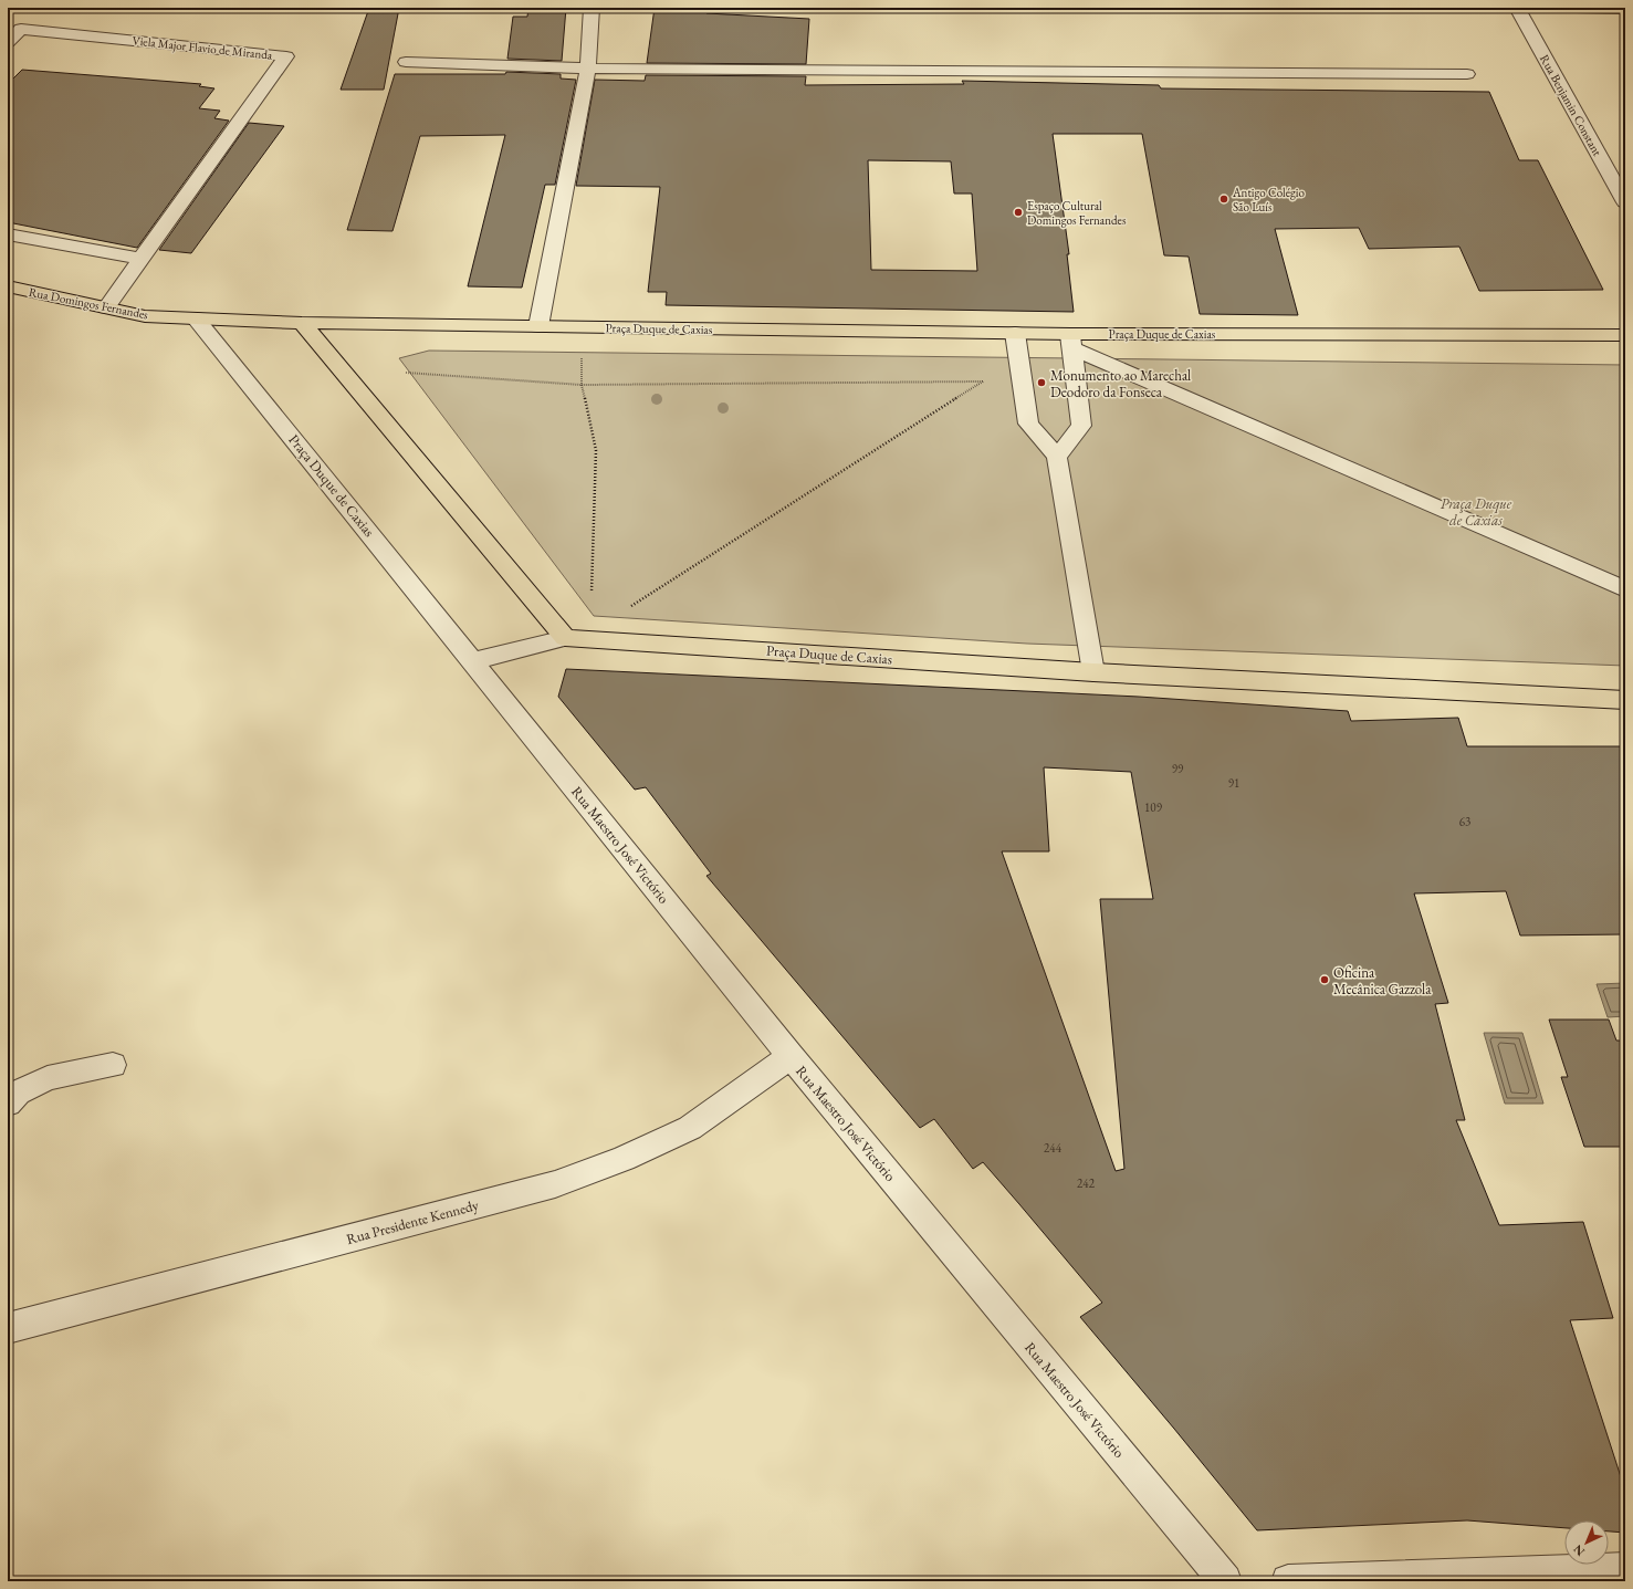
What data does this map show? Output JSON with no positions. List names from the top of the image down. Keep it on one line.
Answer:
{"streets":{"main road":["Rua Domingos Fernandes","Praça Duque de Caxias"],"street":["Viela Major Flavio de Miranda","Rua Benjamin Constant","Rua Maestro José Victório","Rua Presidente Kennedy"]},"crossings":[["Viela Major Flavio de Miranda","Rua Domingos Fernandes"],["Rua Domingos Fernandes","Praça Duque de Caxias"],["Praça Duque de Caxias","Rua Maestro José Victório"],["Rua Maestro José Victório","Rua Presidente Kennedy"]],"parks":["Praça Duque de Caxias"],"places":["Antigo Colégio São Luís","Espaço Cultural Domingos Fernandes","Monumento ao Marechal Deodoro da Fonseca","Oficina Mecânica Gazzola"],"house_numbers":["99","91","109","63","244","242"],"north":"bottom left"}
